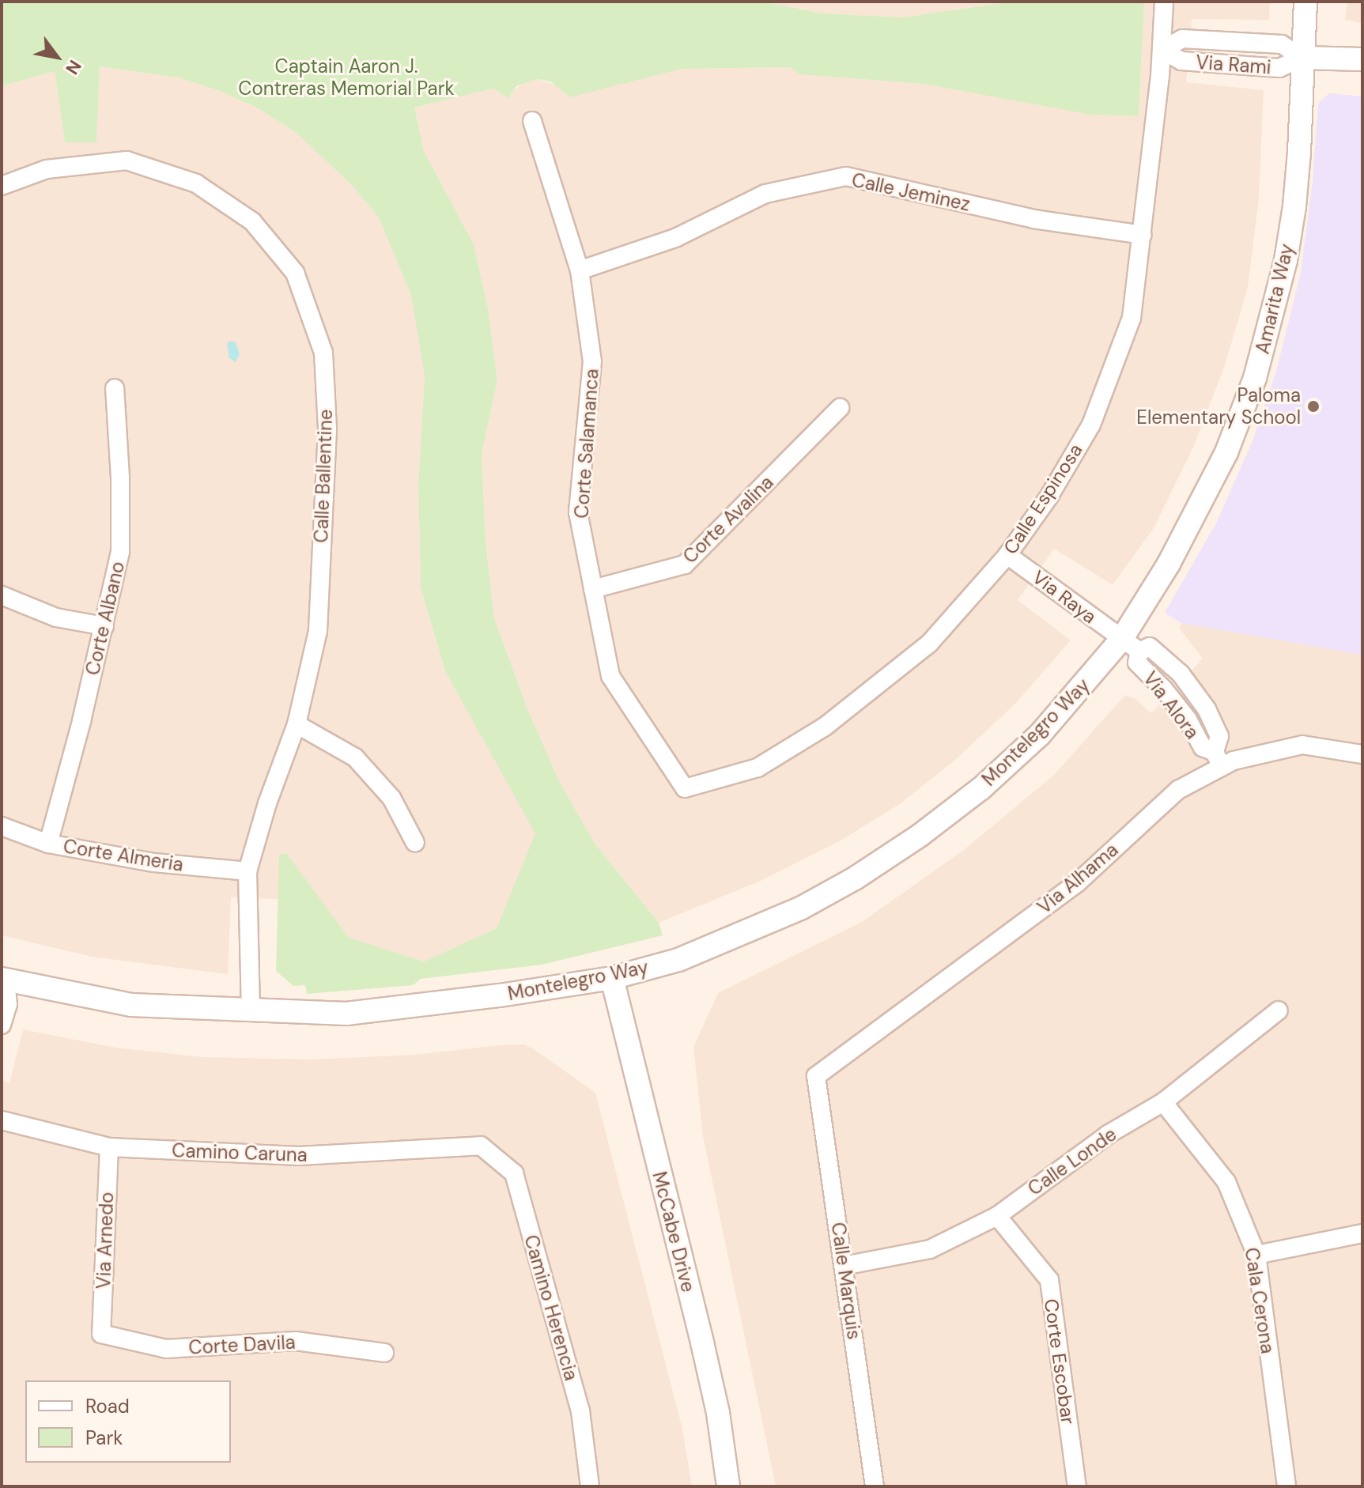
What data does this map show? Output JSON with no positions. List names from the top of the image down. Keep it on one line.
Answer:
{"streets":{"street":["Via Rami","Calle Jeminez","Amarita Way","Corte Salamanca","Calle Ballentine","Calle Espinosa","Corte Avalina","Via Raya","Corte Albano","Via Alora","Montelegro Way","Corte Almeria","Via Alhama","Camino Caruna","Calle Londe","McCabe Drive","Via Arnedo","Calle Marquis","Cala Cerona","Camino Herencia","Corte Davila","Corte Escobar"]},"crossings":[["Via Rami","Amarita Way"],["Via Rami","Calle Espinosa"],["Calle Jeminez","Corte Salamanca"],["Calle Jeminez","Calle Espinosa"],["Amarita Way","Via Raya"],["Amarita Way","Via Alora"],["Amarita Way","Montelegro Way"],["Corte Salamanca","Calle Espinosa"],["Corte Salamanca","Corte Avalina"],["Calle Ballentine","Montelegro Way"],["Calle Ballentine","Corte Almeria"],["Calle Espinosa","Via Raya"],["Via Raya","Via Alora"],["Via Raya","Montelegro Way"],["Corte Albano","Corte Almeria"],["Via Alora","Montelegro Way"],["Via Alora","Via Alhama"],["Montelegro Way","McCabe Drive"],["Via Alhama","Calle Marquis"],["Camino Caruna","Via Arnedo"],["Camino Caruna","Camino Herencia"],["Calle Londe","Calle Marquis"],["Calle Londe","Cala Cerona"],["Calle Londe","Corte Escobar"],["Via Arnedo","Corte Davila"]],"parks":["Captain Aaron J. Contreras Memorial Park"],"places":["Paloma Elementary School"],"legend":["Road","Park"],"north":"bottom right"}
